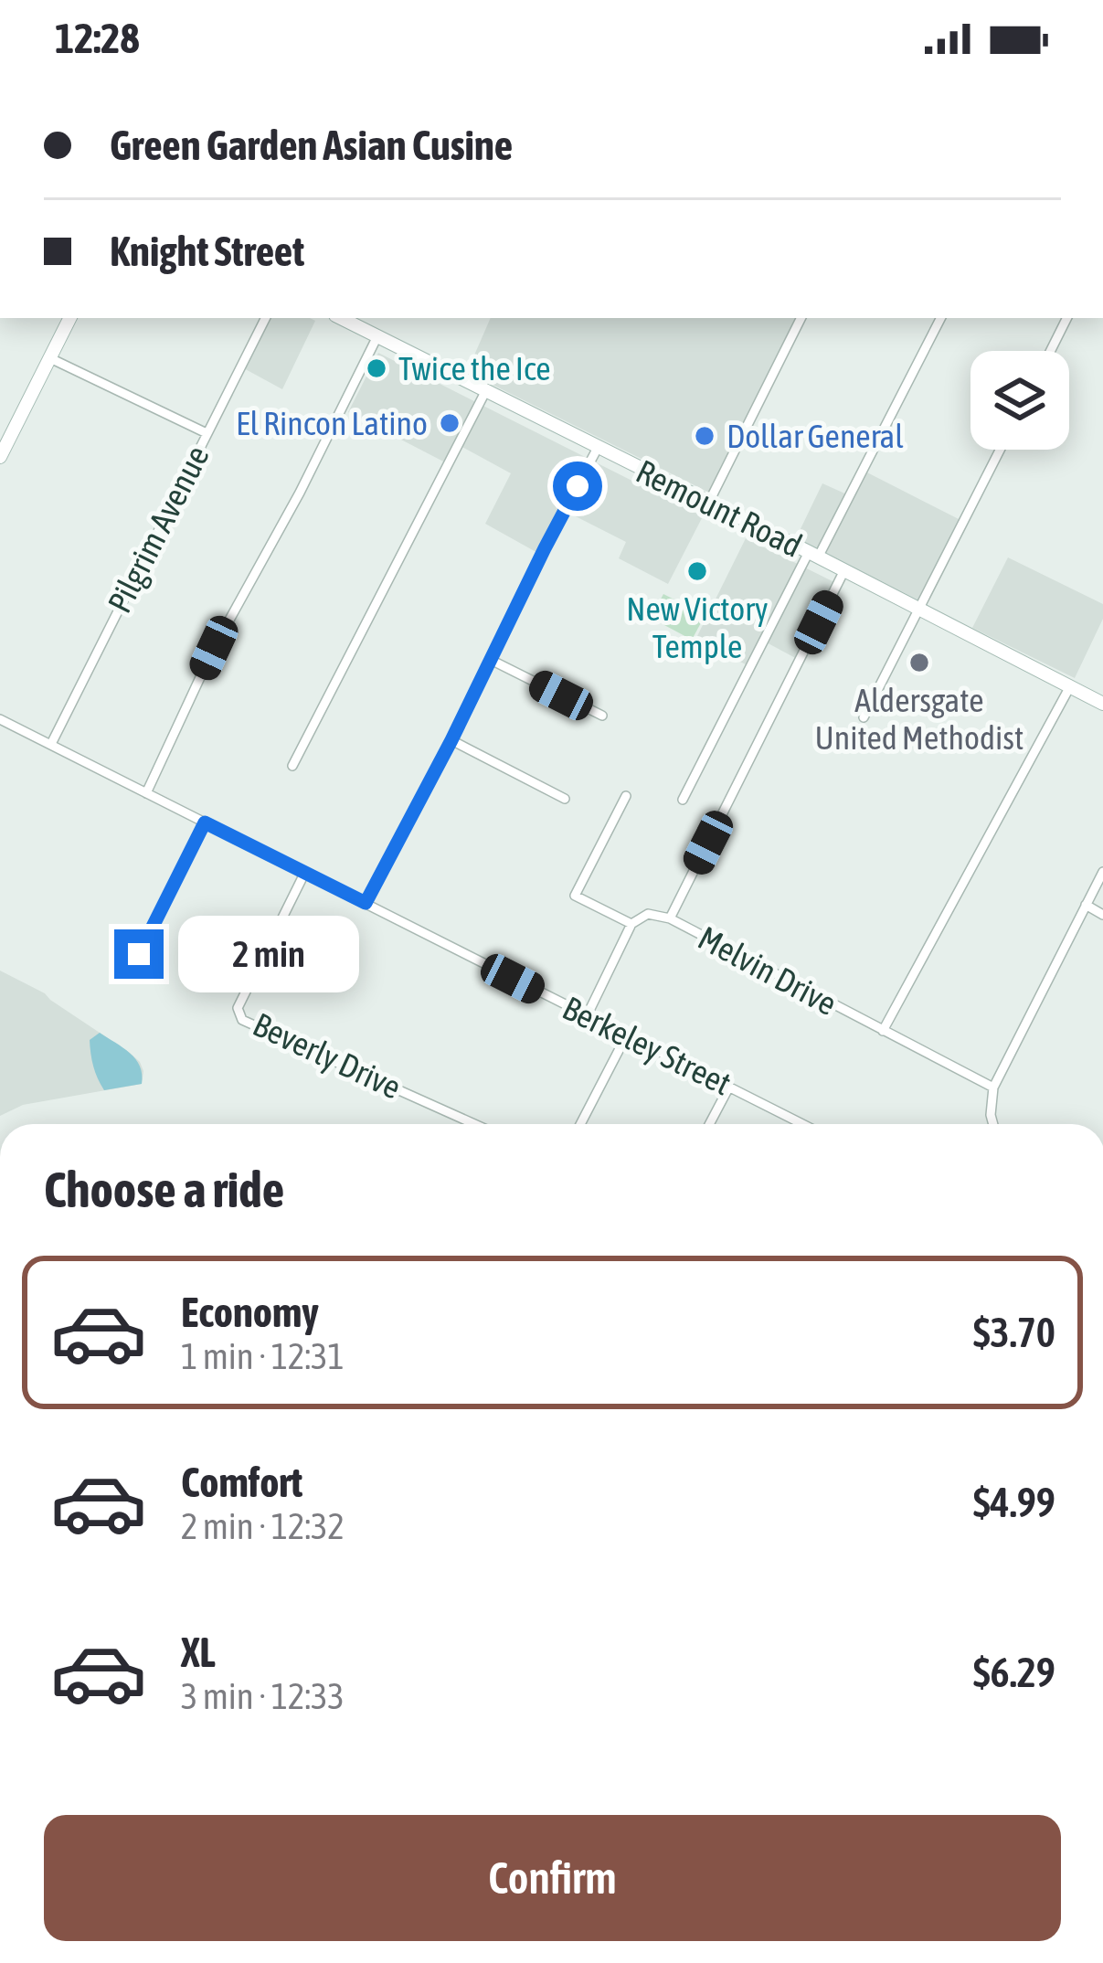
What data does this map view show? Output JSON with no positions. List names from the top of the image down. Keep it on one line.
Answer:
{"streets":{"main road":["Remount Road"],"street":["Pilgrim Avenue","Melvin Drive","Berkeley Street","Beverly Drive"]},"crossings":[["Pilgrim Avenue","Berkeley Street"],["Berkeley Street","Beverly Drive"]],"places":["Twice the Ice","El Rincon Latino","Dollar General","New Victory Temple","Aldersgate United Methodist"],"page":{"status":"12:28","banner":["Green Garden Asian Cusine","Knight Street"],"bubble":"2 min","heading":"Choose a ride","list":[{"name":"Economy","note":"1 min · 12:31","value":"$3.70"},{"name":"Comfort","note":"2 min · 12:32","value":"$4.99"},{"name":"XL","note":"3 min · 12:33","value":"$6.29"}],"buttons":"Confirm"}}
